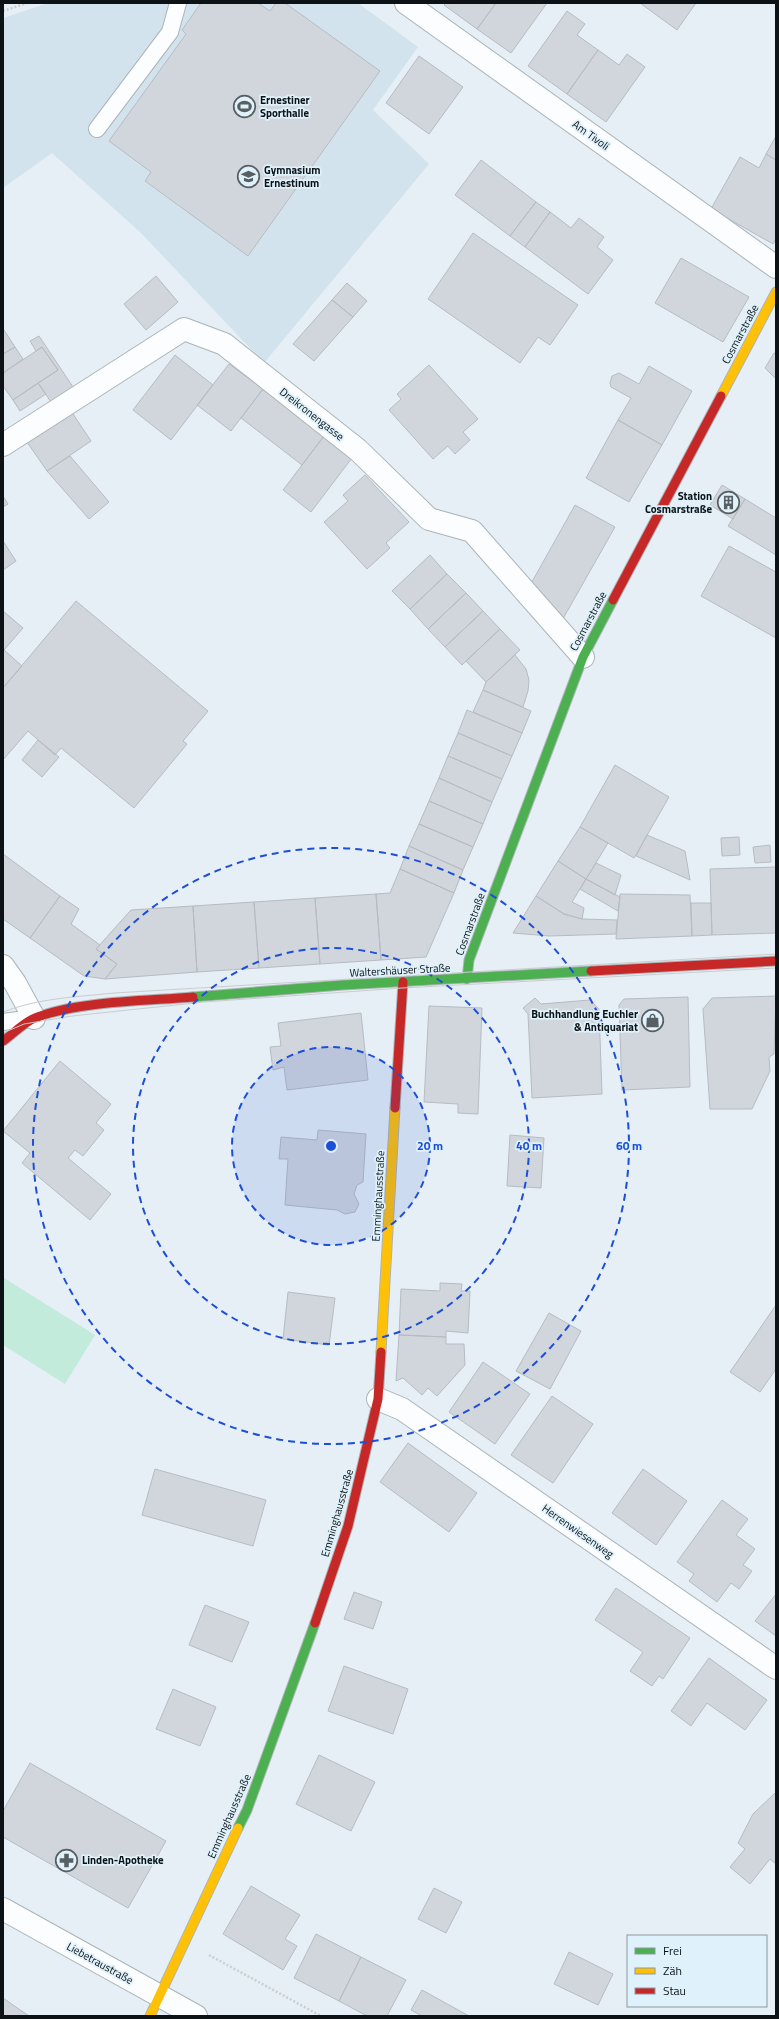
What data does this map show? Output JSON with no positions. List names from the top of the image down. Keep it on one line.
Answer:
{"streets":{"street":["Am Tivoli","Cosmarstraße","Dreikronengasse","Waltershäuser Straße","Emminghausstraße","Herrenwiesenweg","Liebetraustraße"]},"crossings":[["Cosmarstraße","Dreikronengasse"],["Cosmarstraße","Waltershäuser Straße"],["Waltershäuser Straße","Emminghausstraße"],["Emminghausstraße","Herrenwiesenweg"],["Emminghausstraße","Liebetraustraße"]],"places":{"sports":["Ernestiner Sporthalle"],"school or university":["Gymnasium Ernestinum"],"building":["Station Cosmarstraße"],"shop":["Buchhandlung Euchler & Antiquariat"],"pharmacy":["Linden-Apotheke"]},"legend":["Frei","Zäh","Stau"],"rings":["20 m","40 m","60 m"]}
